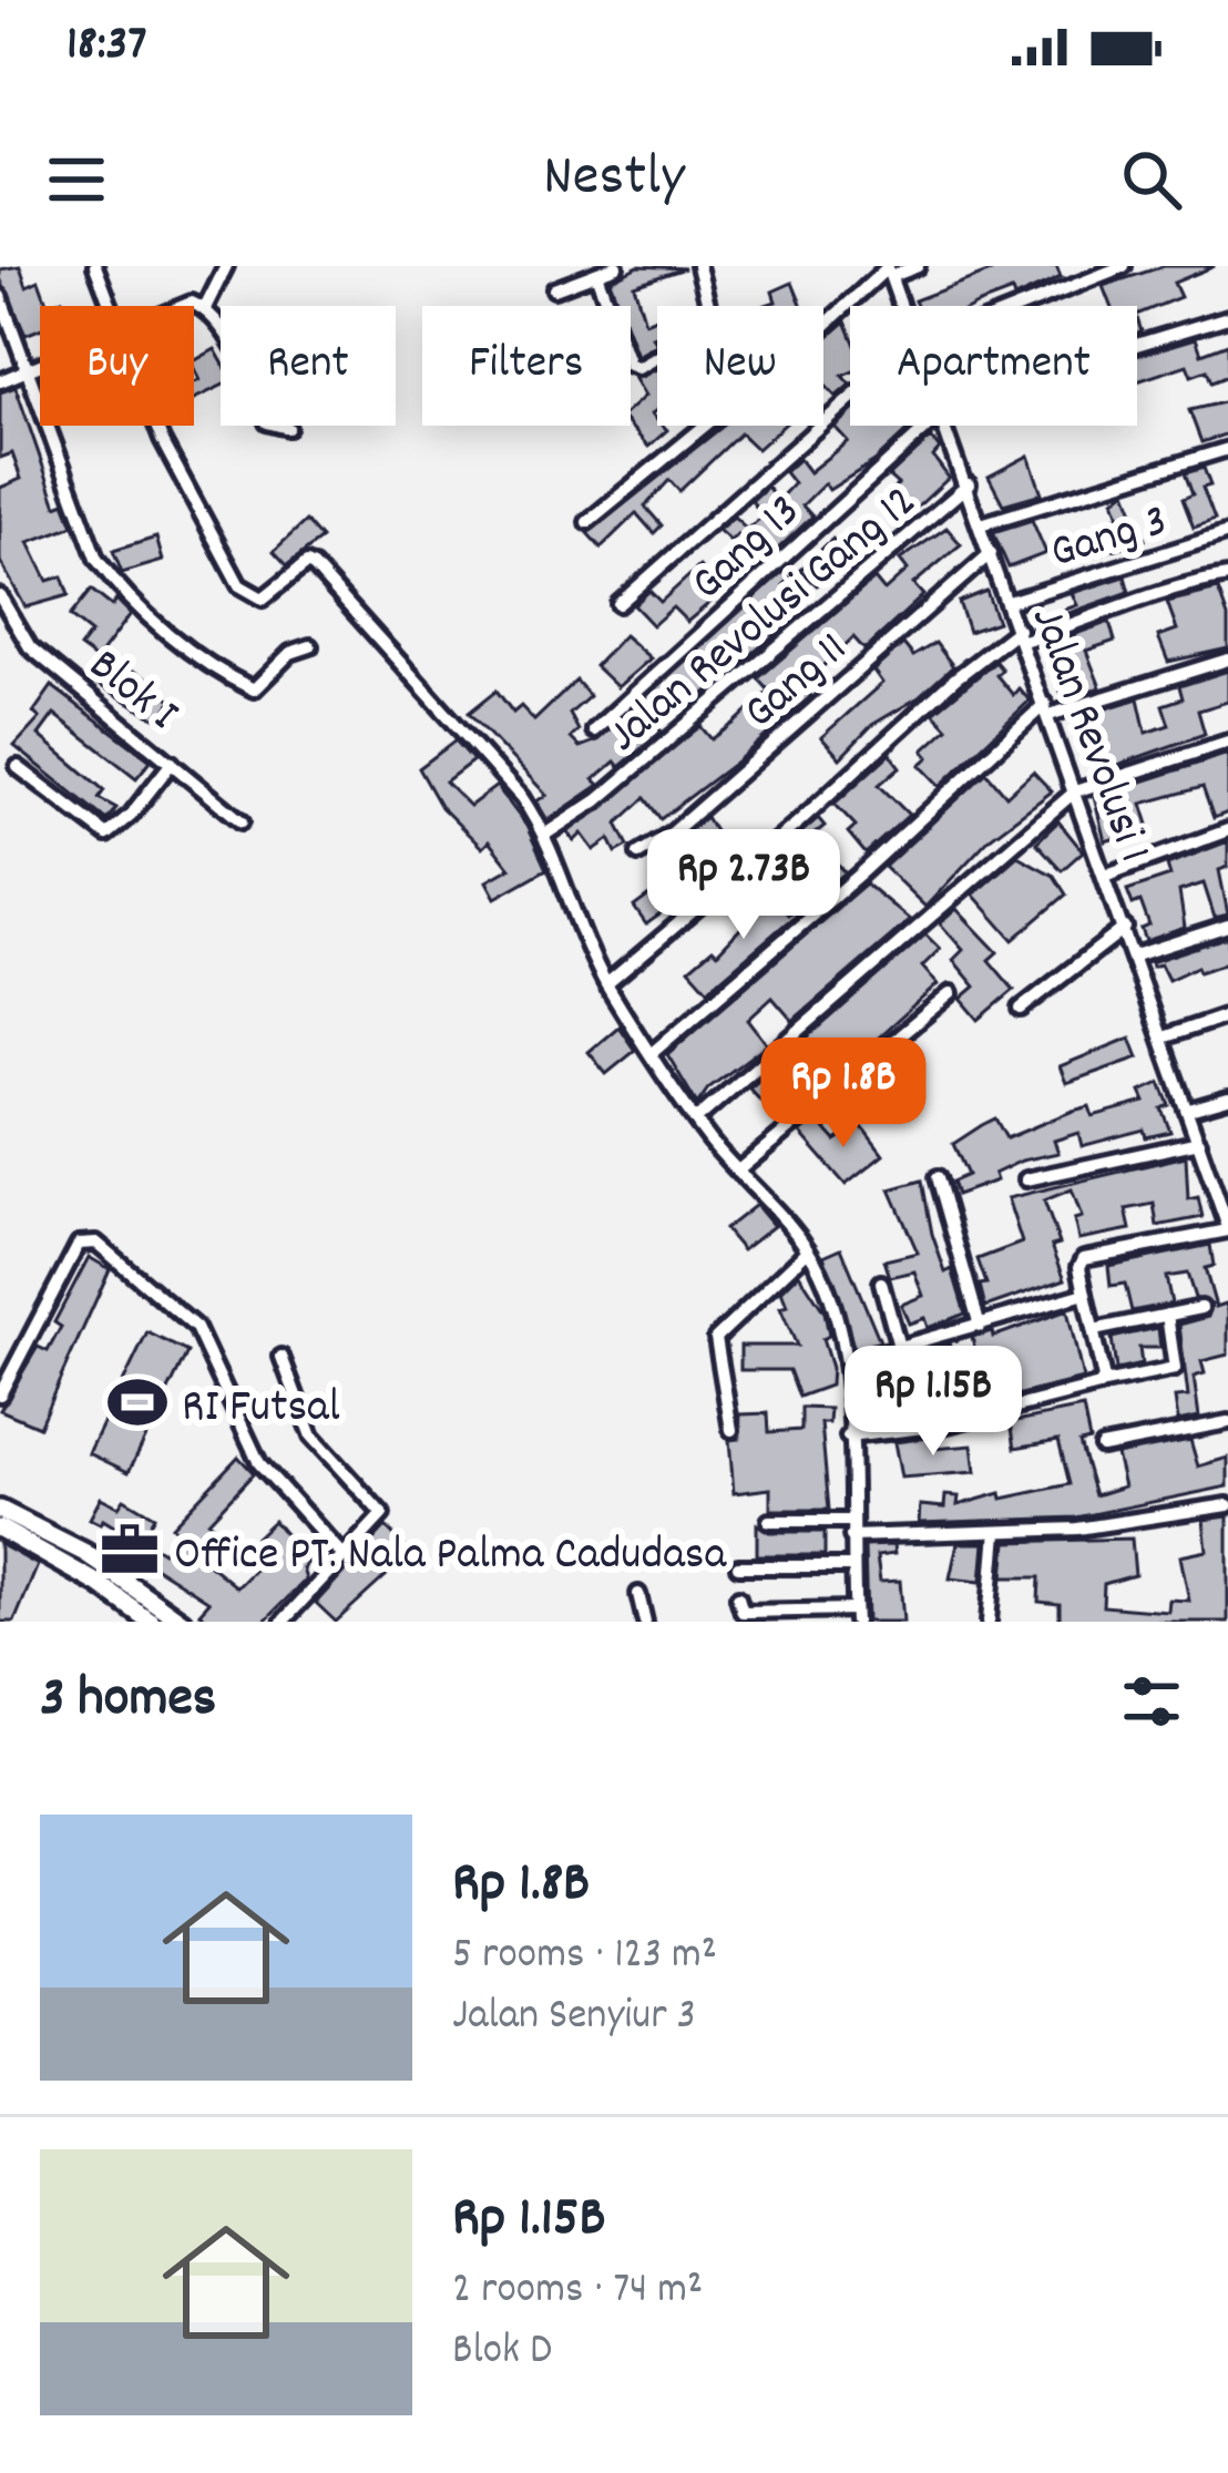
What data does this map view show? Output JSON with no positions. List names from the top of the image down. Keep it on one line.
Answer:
{"streets":{"street":["Gang 3","Gang 13","Jalan Revolusi Gang 12","Gang 11","Blok I","Jalan Revolusi 1"]},"crossings":[["Gang 3","Jalan Revolusi 1"],["Jalan Revolusi Gang 12","Jalan Revolusi 1"],["Gang 11","Jalan Revolusi 1"]],"places":{"sports":["RI Futsal"],"office":["Office PT. Nala Palma Cadudasa"]},"page":{"status":"18:37","header":"Nestly","chip":["Buy","Rent","Filters","New","Apartment"],"price":["Rp 2.73B","Rp 1.8B","Rp 1.15B"],"heading":"3 homes","list":[{"name":"Rp 1.8B","note":"5 rooms · 123 m² · Jalan Senyiur 3"},{"name":"Rp 1.15B","note":"2 rooms · 74 m² · Blok D"}]}}
